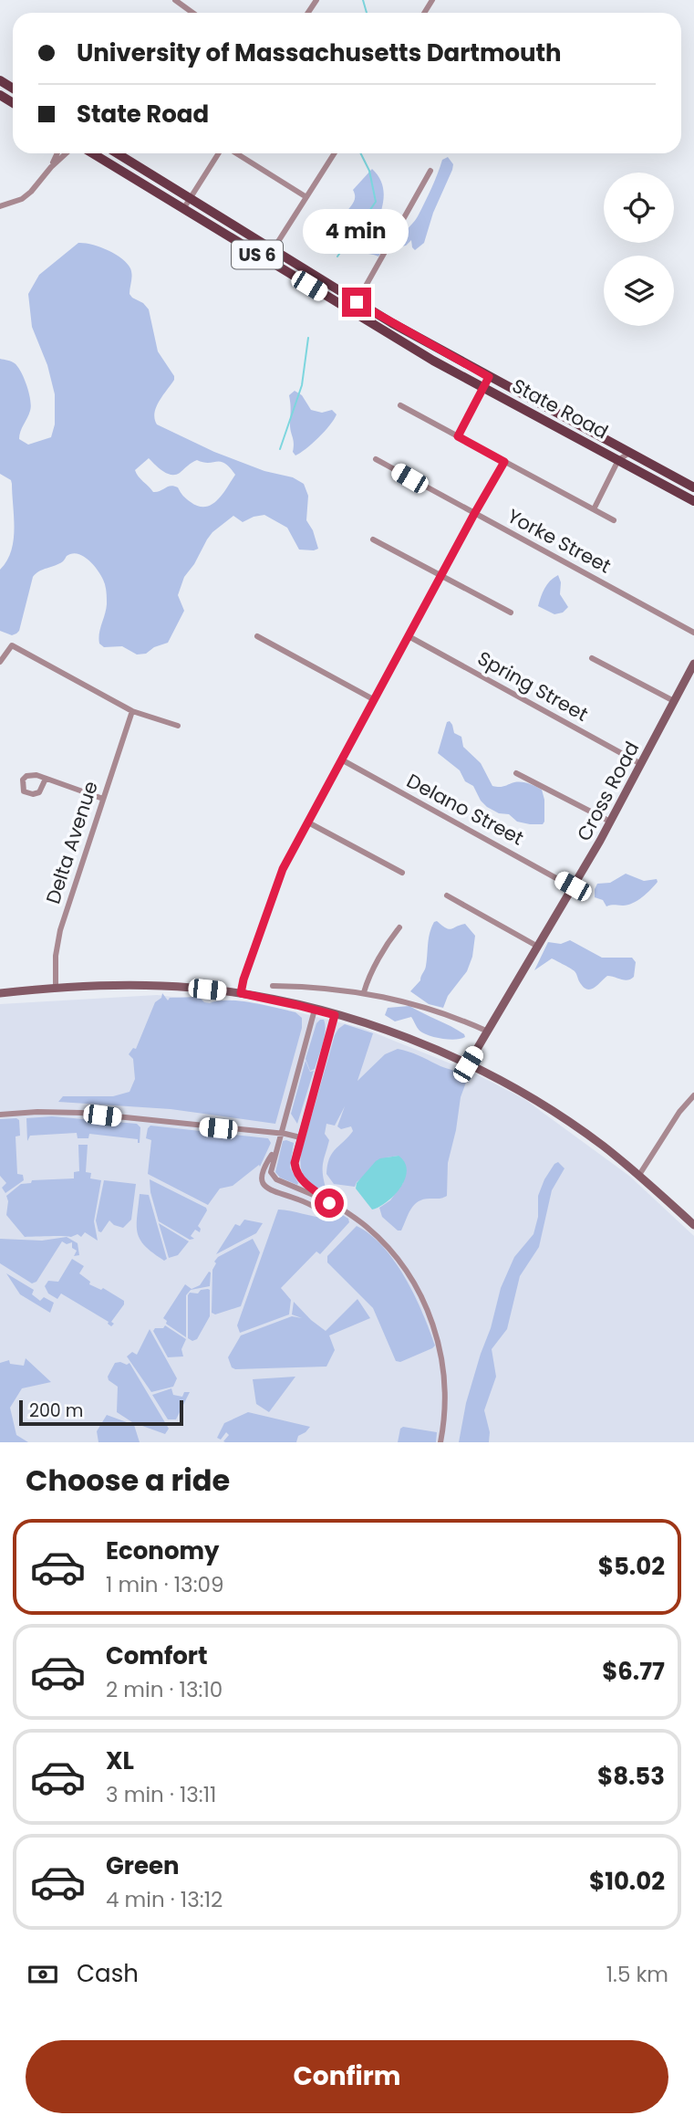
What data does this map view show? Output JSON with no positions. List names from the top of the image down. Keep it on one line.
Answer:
{"streets":{"main road":["US 6","State Road","Cross Road"],"street":["Yorke Street","Spring Street","Delano Street","Delta Avenue"]},"crossings":[["Spring Street","Cross Road"],["Cross Road","Delano Street"]],"scale_bar":"200 m","page":{"banner":["University of Massachusetts Dartmouth","State Road"],"bubble":"4 min","scale":"200 m","heading":"Choose a ride","list":[{"name":"Economy","note":"1 min · 13:09","value":"$5.02"},{"name":"Comfort","note":"2 min · 13:10","value":"$6.77"},{"name":"XL","note":"3 min · 13:11","value":"$8.53"},{"name":"Green","note":"4 min · 13:12","value":"$10.02"}],"pay":["Cash","1.5 km"],"buttons":"Confirm"}}
